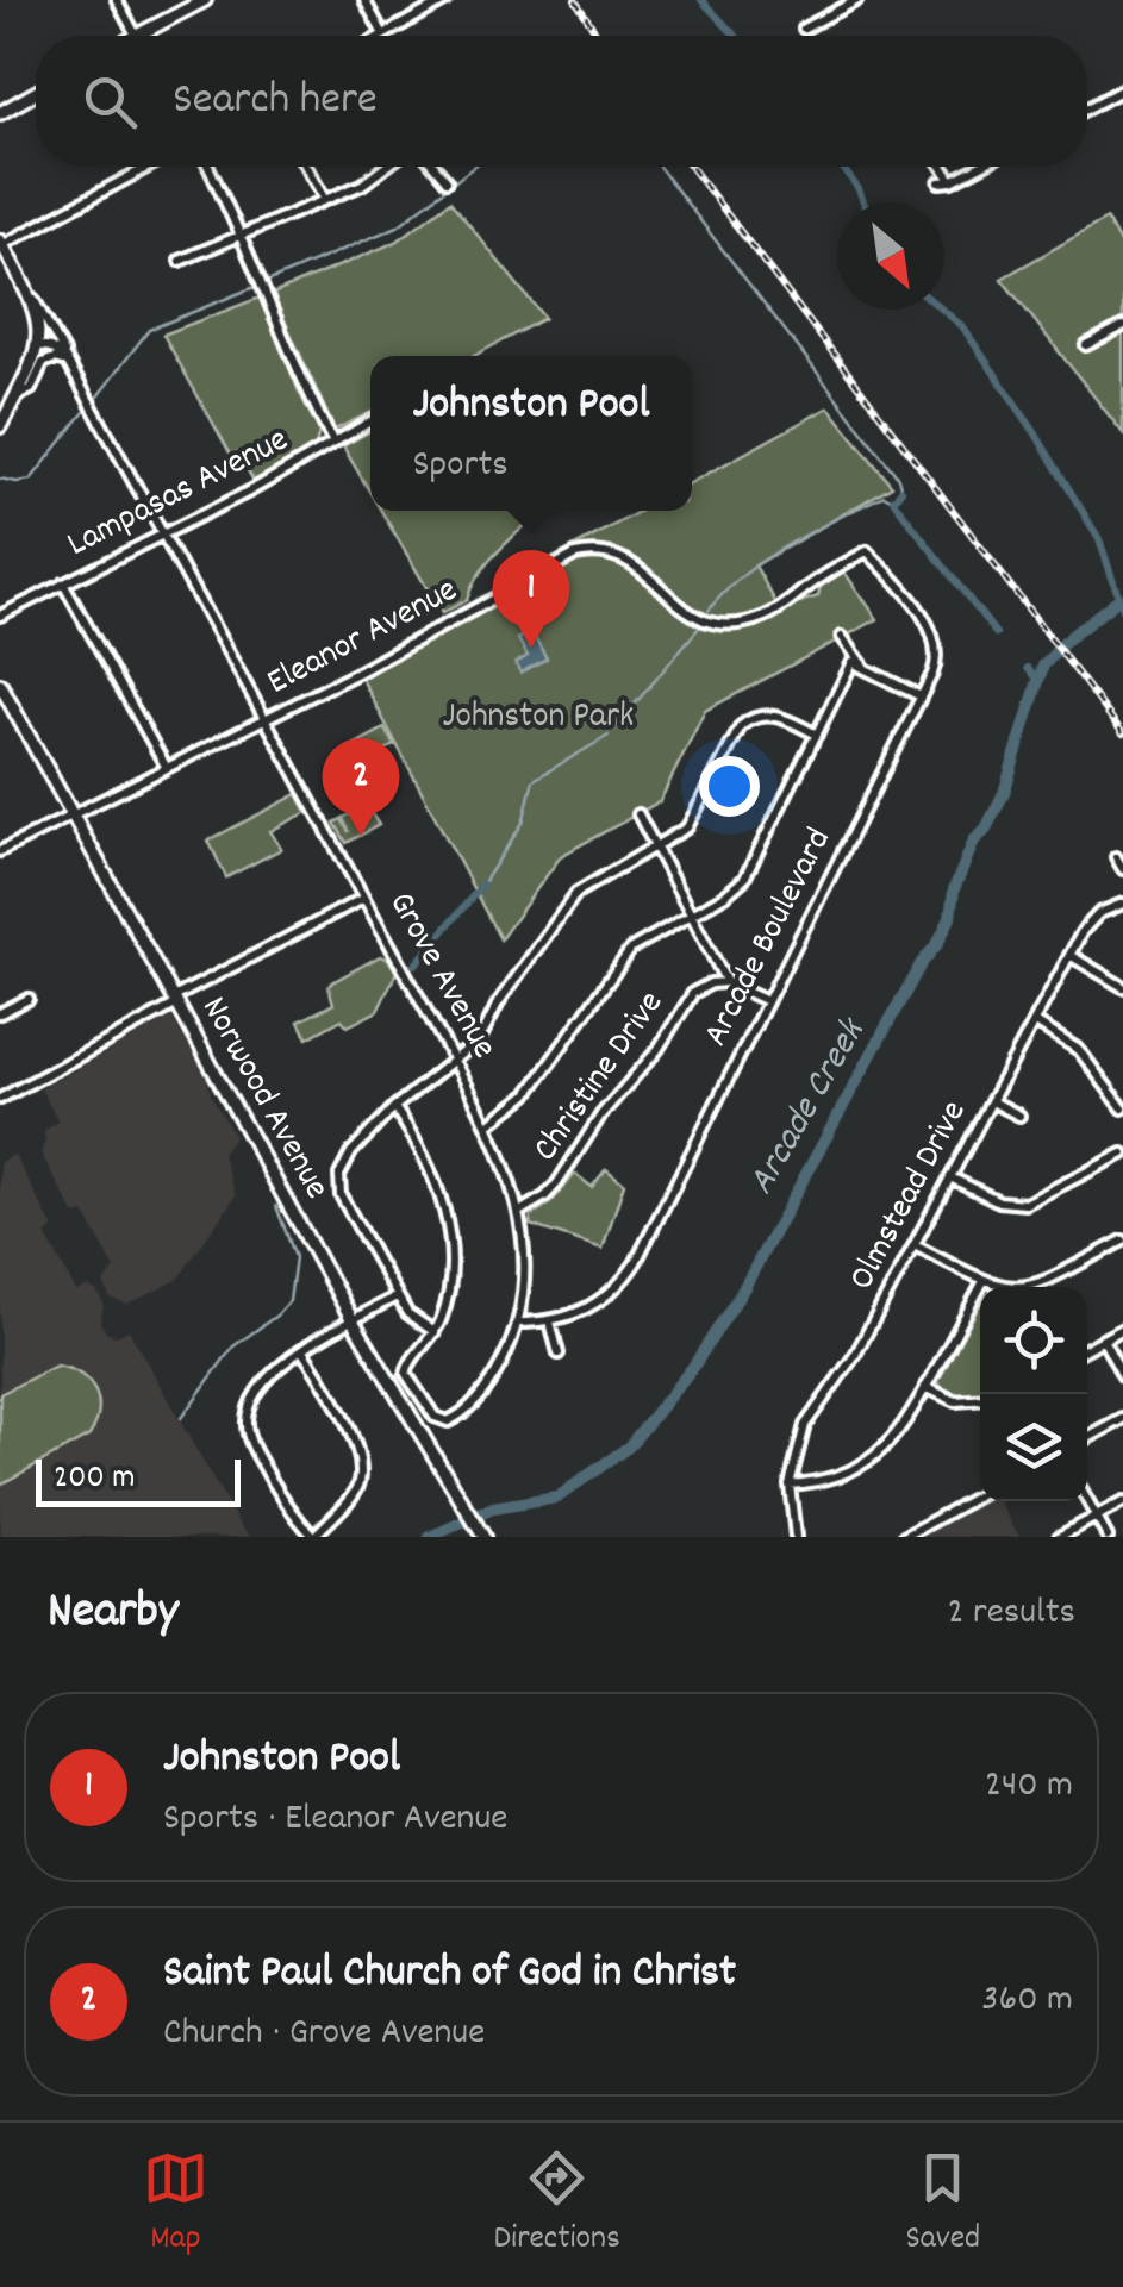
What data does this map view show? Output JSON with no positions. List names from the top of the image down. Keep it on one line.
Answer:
{"streets":{"main road":["Grove Avenue","Norwood Avenue"],"street":["Lampasas Avenue","Eleanor Avenue","Arcade Boulevard","Christine Drive","Olmstead Drive"]},"crossings":[["Lampasas Avenue","Grove Avenue"],["Eleanor Avenue","Arcade Boulevard"],["Eleanor Avenue","Grove Avenue"],["Eleanor Avenue","Norwood Avenue"],["Arcade Boulevard","Grove Avenue"],["Grove Avenue","Christine Drive"]],"water":["Arcade Creek"],"parks":["Johnston Park"],"scale_bar":"200 m","north":"bottom right","page":{"search":"Search here","popup":["Johnston Pool","Sports"],"pins":["1","2"],"scale":"200 m","heading":["Nearby","2 results"],"list":[{"mark":"1","name":"Johnston Pool","note":"Sports · Eleanor Avenue","value":"240 m"},{"mark":"2","name":"Saint Paul Church of God in Christ","note":"Church · Grove Avenue","value":"360 m"}],"nav":["Map","Directions","Saved"]}}
